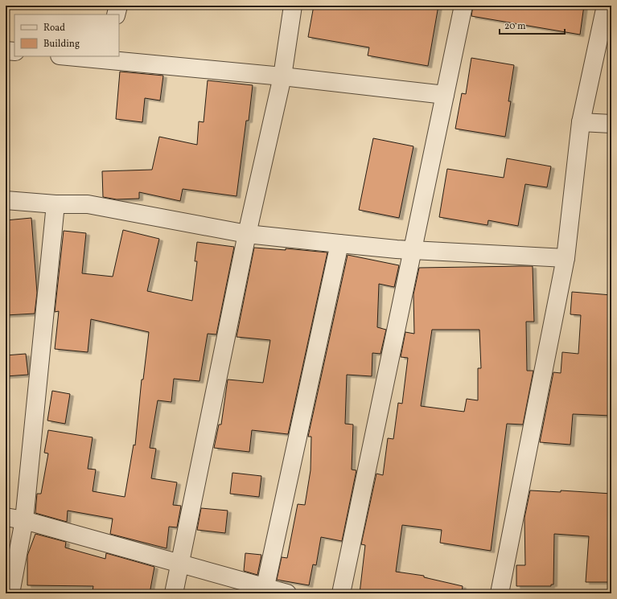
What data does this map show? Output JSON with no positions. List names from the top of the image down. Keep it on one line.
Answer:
{"legend":["Road","Building"],"scale_bar":"20 m"}
